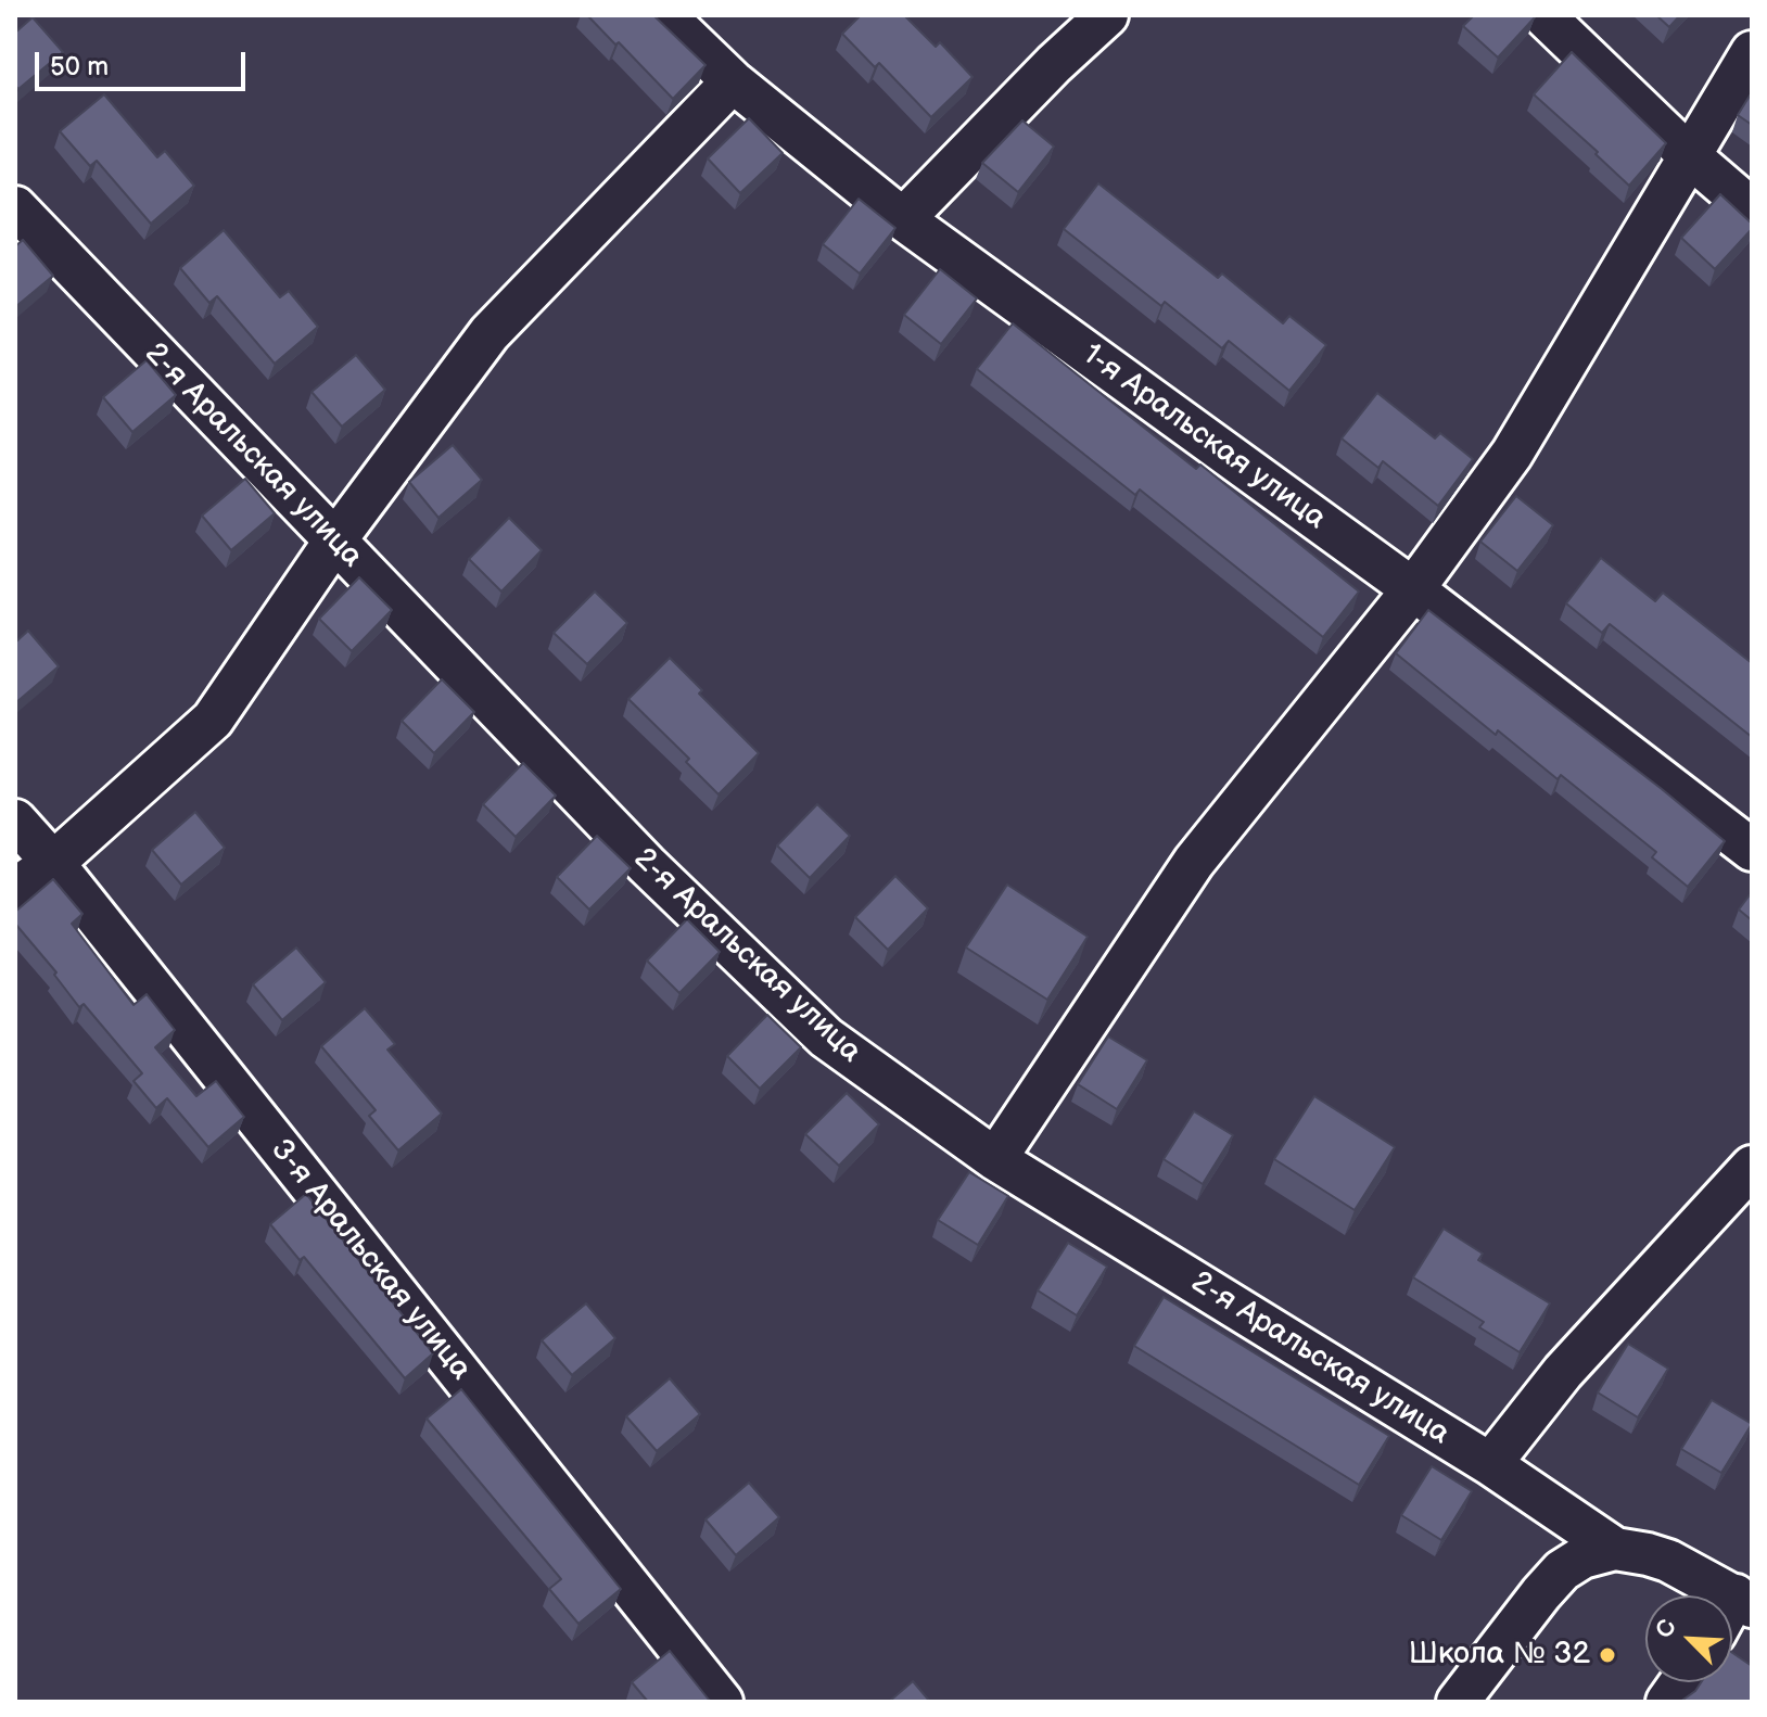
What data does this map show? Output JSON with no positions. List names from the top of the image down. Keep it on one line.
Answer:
{"streets":{"street":["1-я Аральская улица","2-я Аральская улица","3-я Аральская улица"]},"places":["Школа № 32"],"scale_bar":"50 m","north":"top left"}
